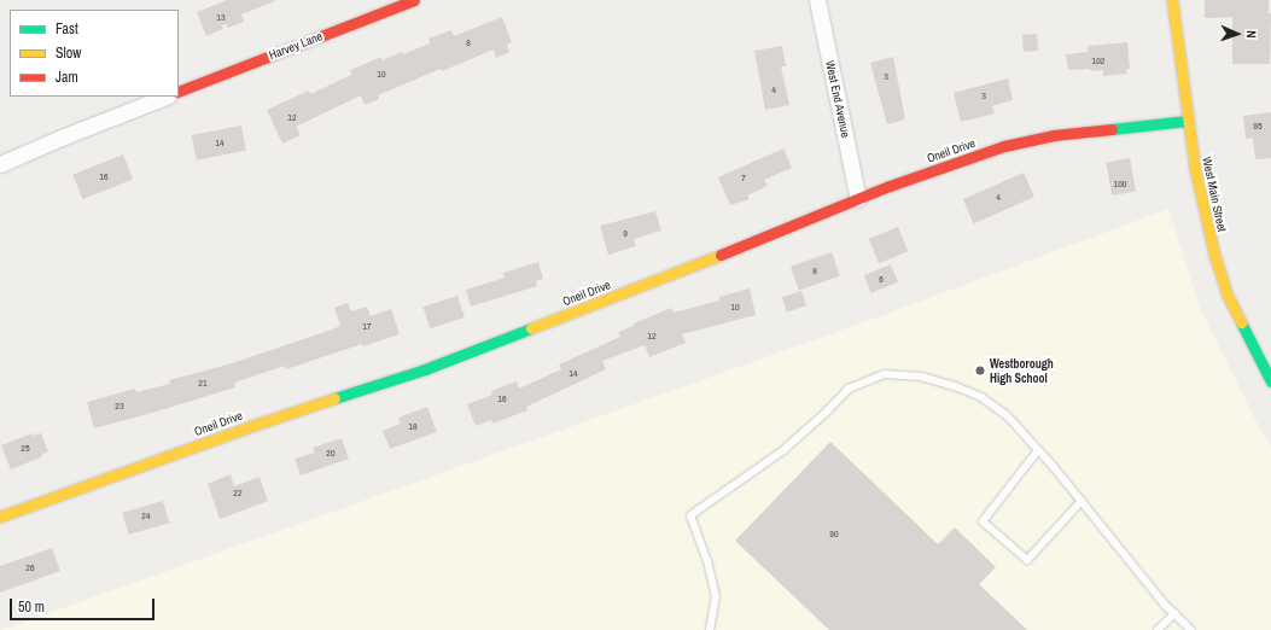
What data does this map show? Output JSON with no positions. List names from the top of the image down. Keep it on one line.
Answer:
{"streets":{"street":["Harvey Lane","West End Avenue","Oneil Drive","West Main Street"]},"crossings":[["West End Avenue","Oneil Drive"],["Oneil Drive","West Main Street"]],"places":["Westborough High School"],"house_numbers":["13","8","102","10","3","4","3","12","95","14","16","7","100","4","9","8","6","10","17","12","14","21","16","23","18","25","20","22","24","90","26"],"legend":["Fast","Slow","Jam"],"scale_bar":"50 m","north":"right"}
